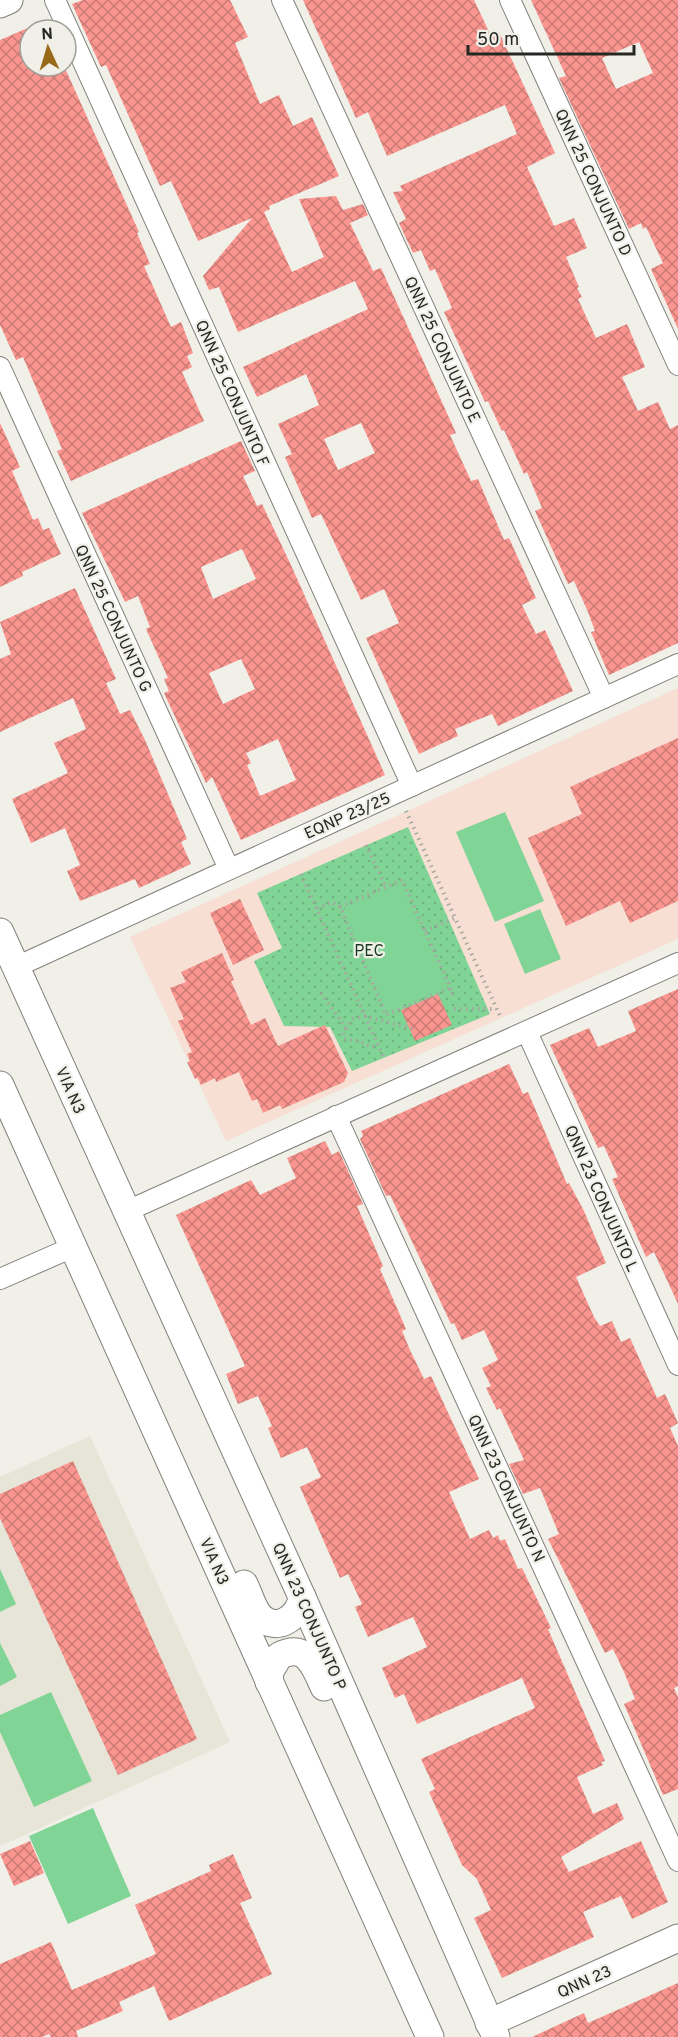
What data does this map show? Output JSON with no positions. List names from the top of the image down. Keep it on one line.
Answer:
{"streets":{"main road":["VIA N3","QNN 23 CONJUNTO P","QNN 23"],"street":["QNN 25 CONJUNTO D","QNN 25 CONJUNTO E","QNN 25 CONJUNTO F","QNN 25 CONJUNTO G","EQNP 23/25","QNN 23 CONJUNTO L","QNN 23 CONJUNTO N"]},"crossings":[["QNN 25 CONJUNTO E","EQNP 23/25"],["QNN 25 CONJUNTO F","EQNP 23/25"],["QNN 25 CONJUNTO G","EQNP 23/25"],["EQNP 23/25","VIA N3"],["VIA N3","QNN 23 CONJUNTO P"],["QNN 23 CONJUNTO P","QNN 23"]],"parks":["PEC"],"scale_bar":"50 m","north":"top"}
